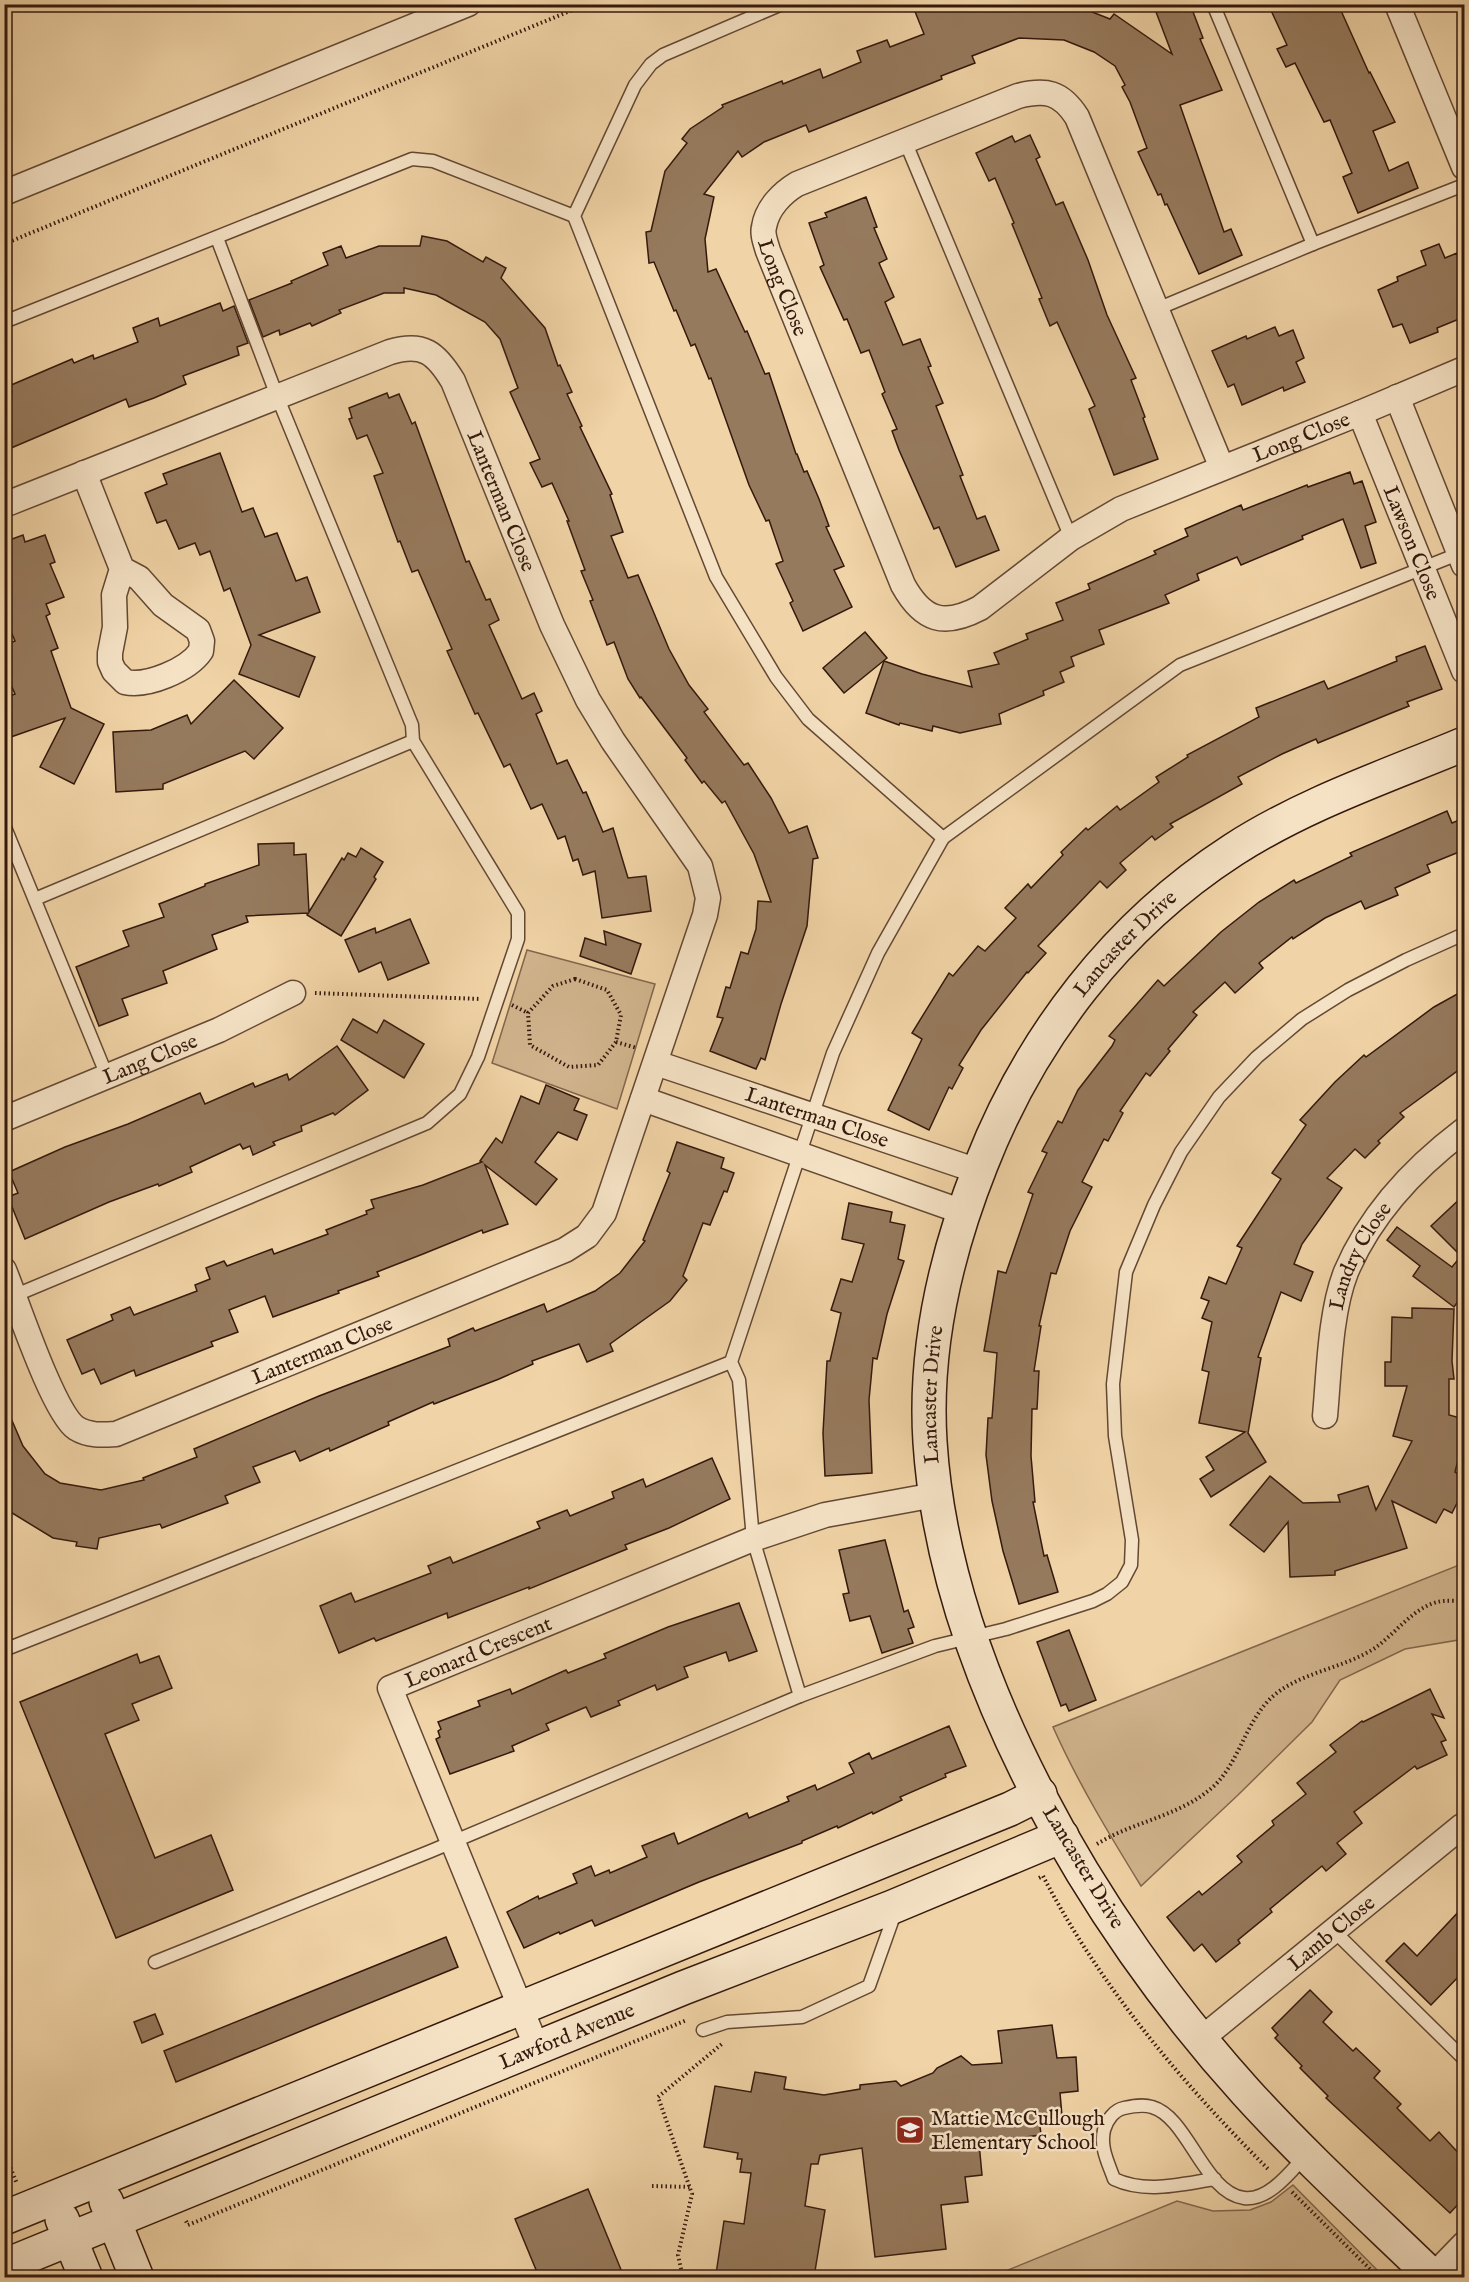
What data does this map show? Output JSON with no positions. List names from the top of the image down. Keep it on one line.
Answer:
{"streets":{"street":["Long Close","Lanterman Close","Lawson Close","Lancaster Drive","Lang Close","Landry Close","Leonard Crescent","Lamb Close","Lawford Avenue"]},"crossings":[["Long Close","Lawson Close"],["Lanterman Close","Lancaster Drive"],["Lancaster Drive","Leonard Crescent"],["Lancaster Drive","Lamb Close"],["Lancaster Drive","Lawford Avenue"],["Leonard Crescent","Lawford Avenue"]],"places":{"school or university":["Mattie McCullough Elementary School"]}}
